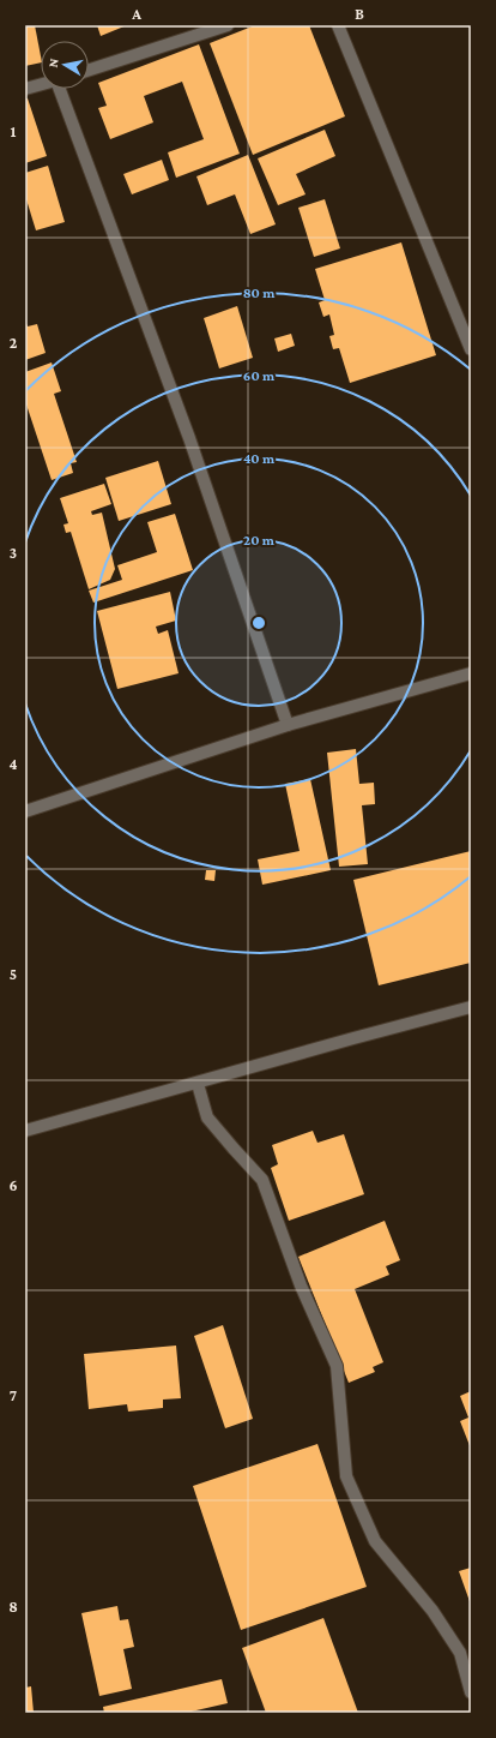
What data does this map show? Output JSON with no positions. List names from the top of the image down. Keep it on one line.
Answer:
{"north":"left","grid":{"columns":["A","B"],"rows":["1","2","3","4","5","6","7","8"]},"rings":["80 m","60 m","40 m","20 m"]}
